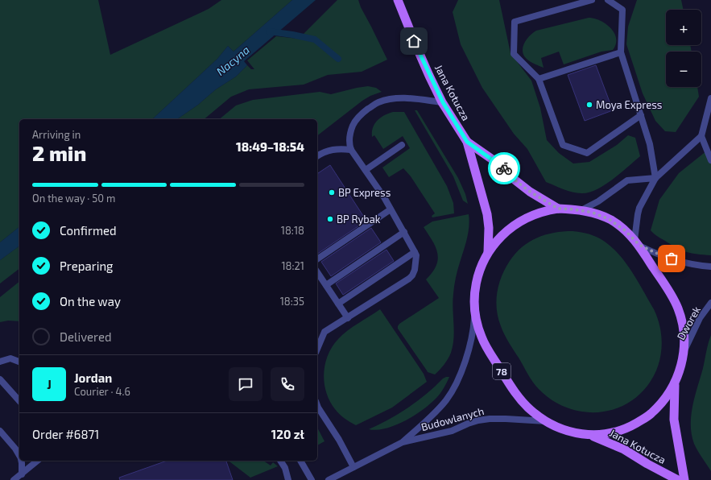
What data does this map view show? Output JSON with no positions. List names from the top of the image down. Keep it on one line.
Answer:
{"streets":{"main road":["Jana Kotucza","78"],"street":["Dworek","Budowlanych"]},"crossings":[["Jana Kotucza","78"],["Dworek","78"],["78","Budowlanych"]],"water":["Nacyna"],"places":["Moya Express","BP Express","BP Rybak"],"page":{"map_buttons":["+","−"],"heading":["2 min","Arriving in","18:49–18:54"],"panel":["Jordan","Courier · 4.6","Order #6871","120 zł"],"bar":"On the way · 50 m","list":[["Confirmed","18:18"],["Preparing","18:21"],["On the way","18:35"],"Delivered"],"round":"J"}}
